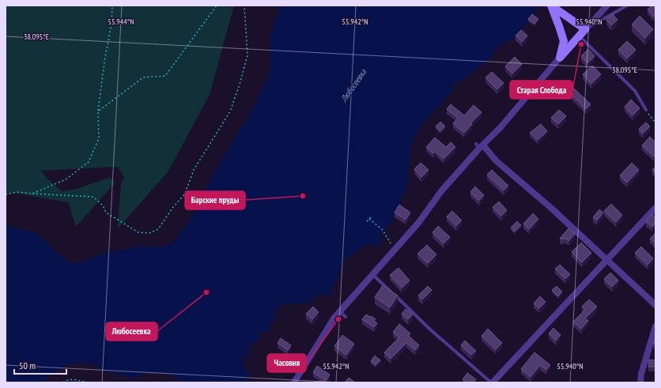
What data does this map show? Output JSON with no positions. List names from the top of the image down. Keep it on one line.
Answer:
{"water":["Любосеевка"],"places":["Старая Слобода","Барские пруды","Любосеевка","Часовня"],"scale_bar":"50 m","coordinates":["55.944°N","55.942°N","55.940°N","38.095°E"]}
